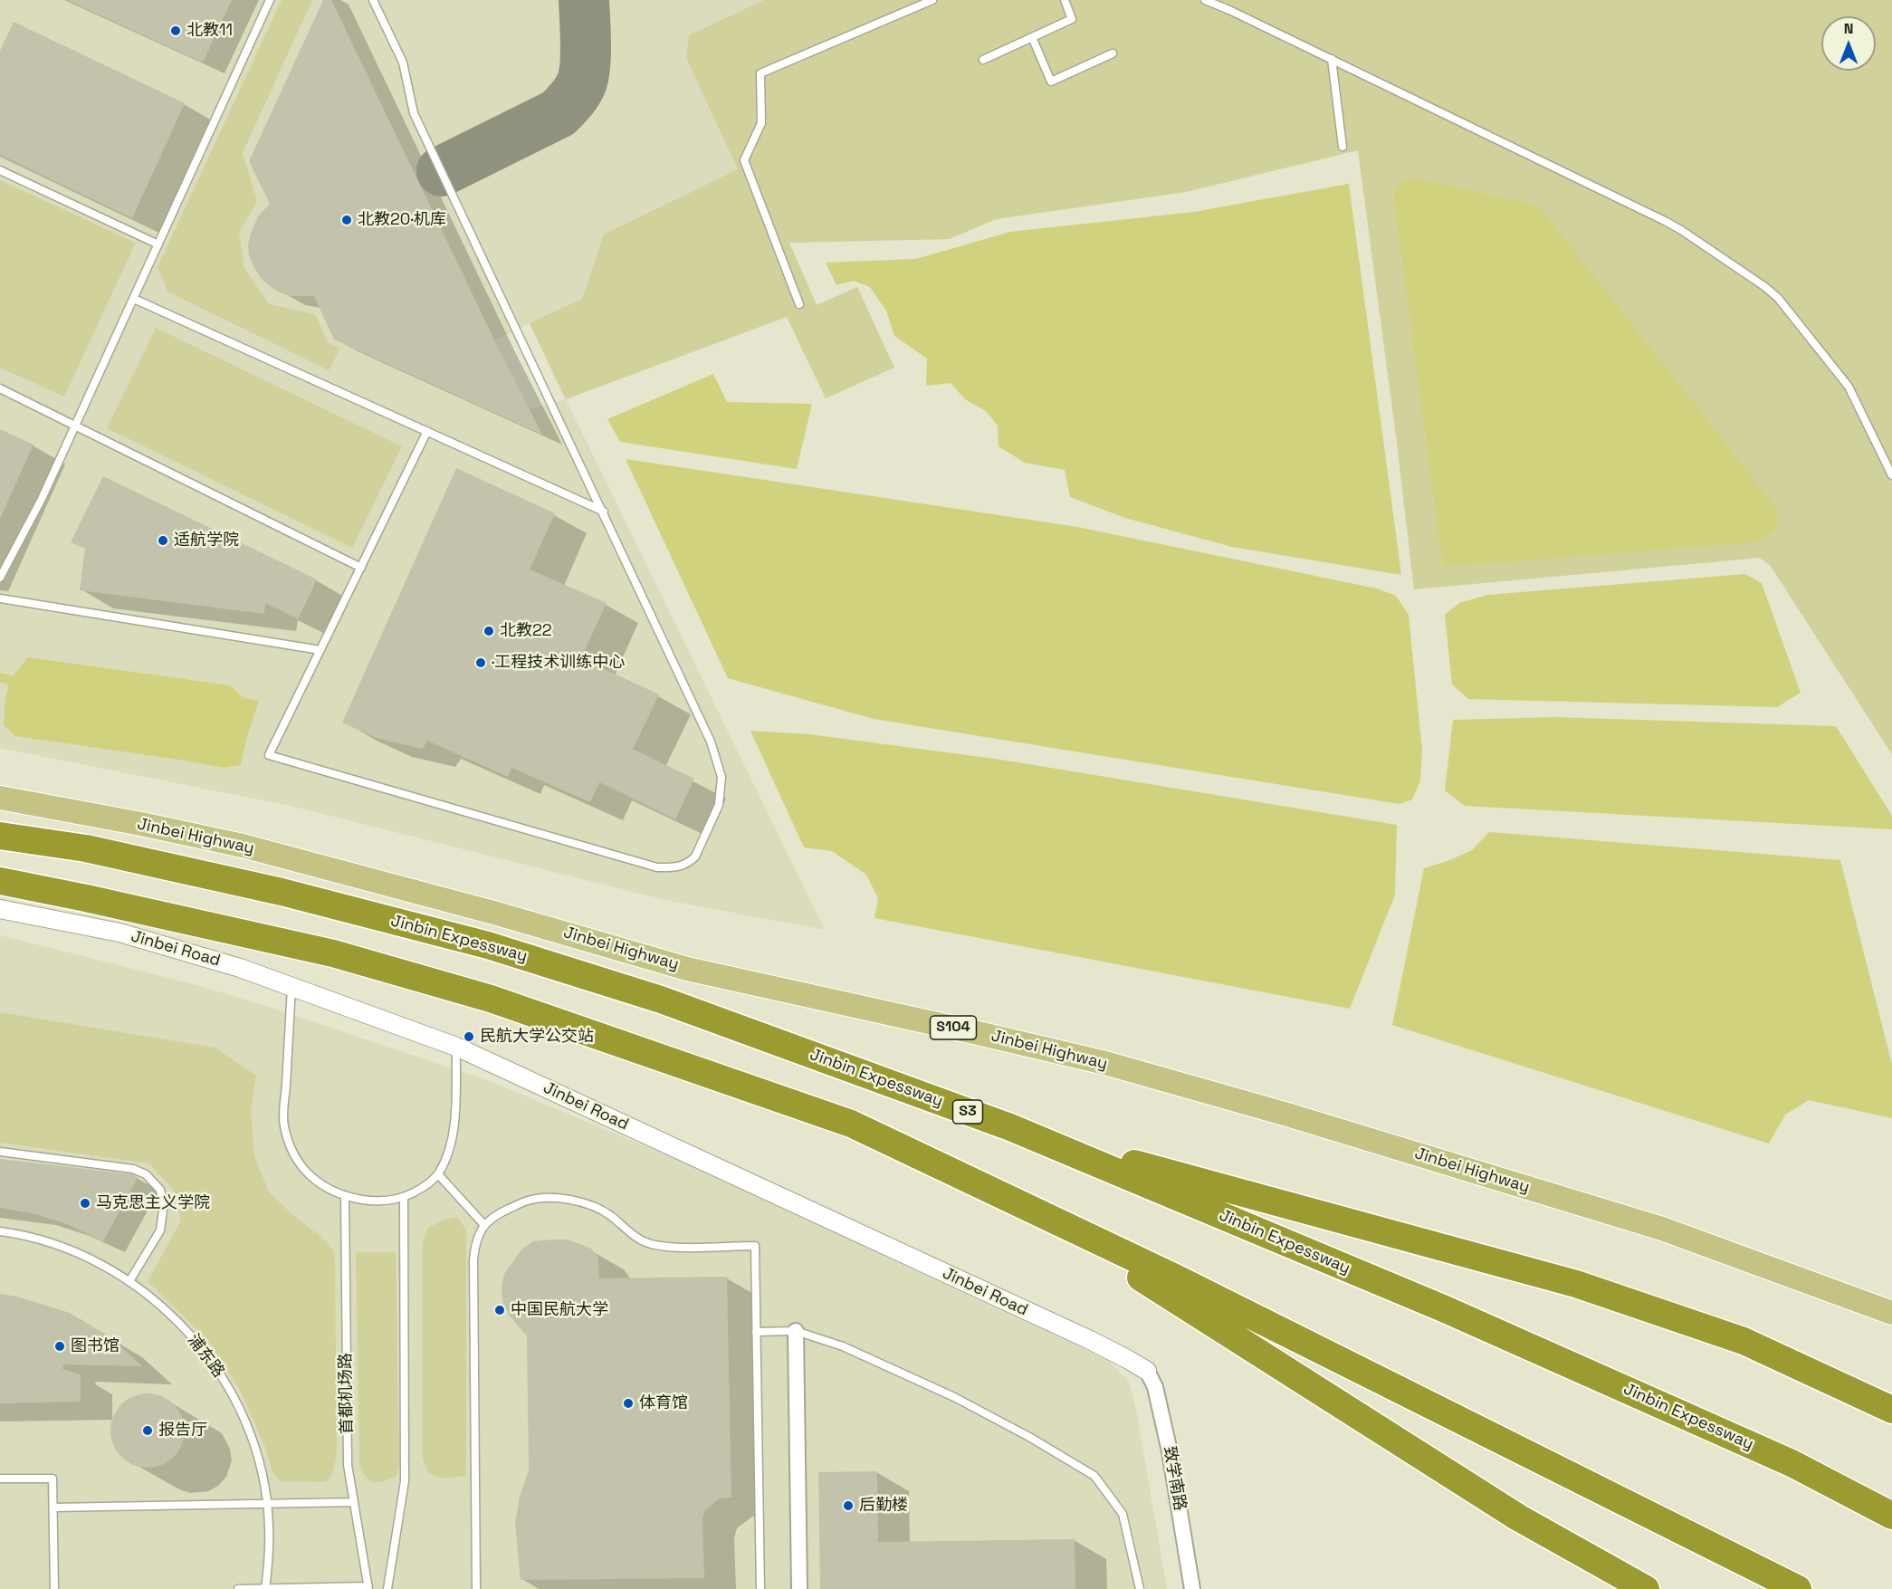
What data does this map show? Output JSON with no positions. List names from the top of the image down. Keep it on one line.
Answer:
{"streets":{"highway":["Jinbin Expessway","S3"],"main road":["Jinbei Highway","S104"],"street":["Jinbei Road","致学南路"],"lane":["浦东路","首都机场路"]},"crossings":[["Jinbei Road","致学南路"]],"places":["北教11","北教20·机库","适航学院","北教22","·工程技术训练中心","民航大学公交站","马克思主义学院","中国民航大学","图书馆","体育馆","报告厅","后勤楼"],"north":"top"}
